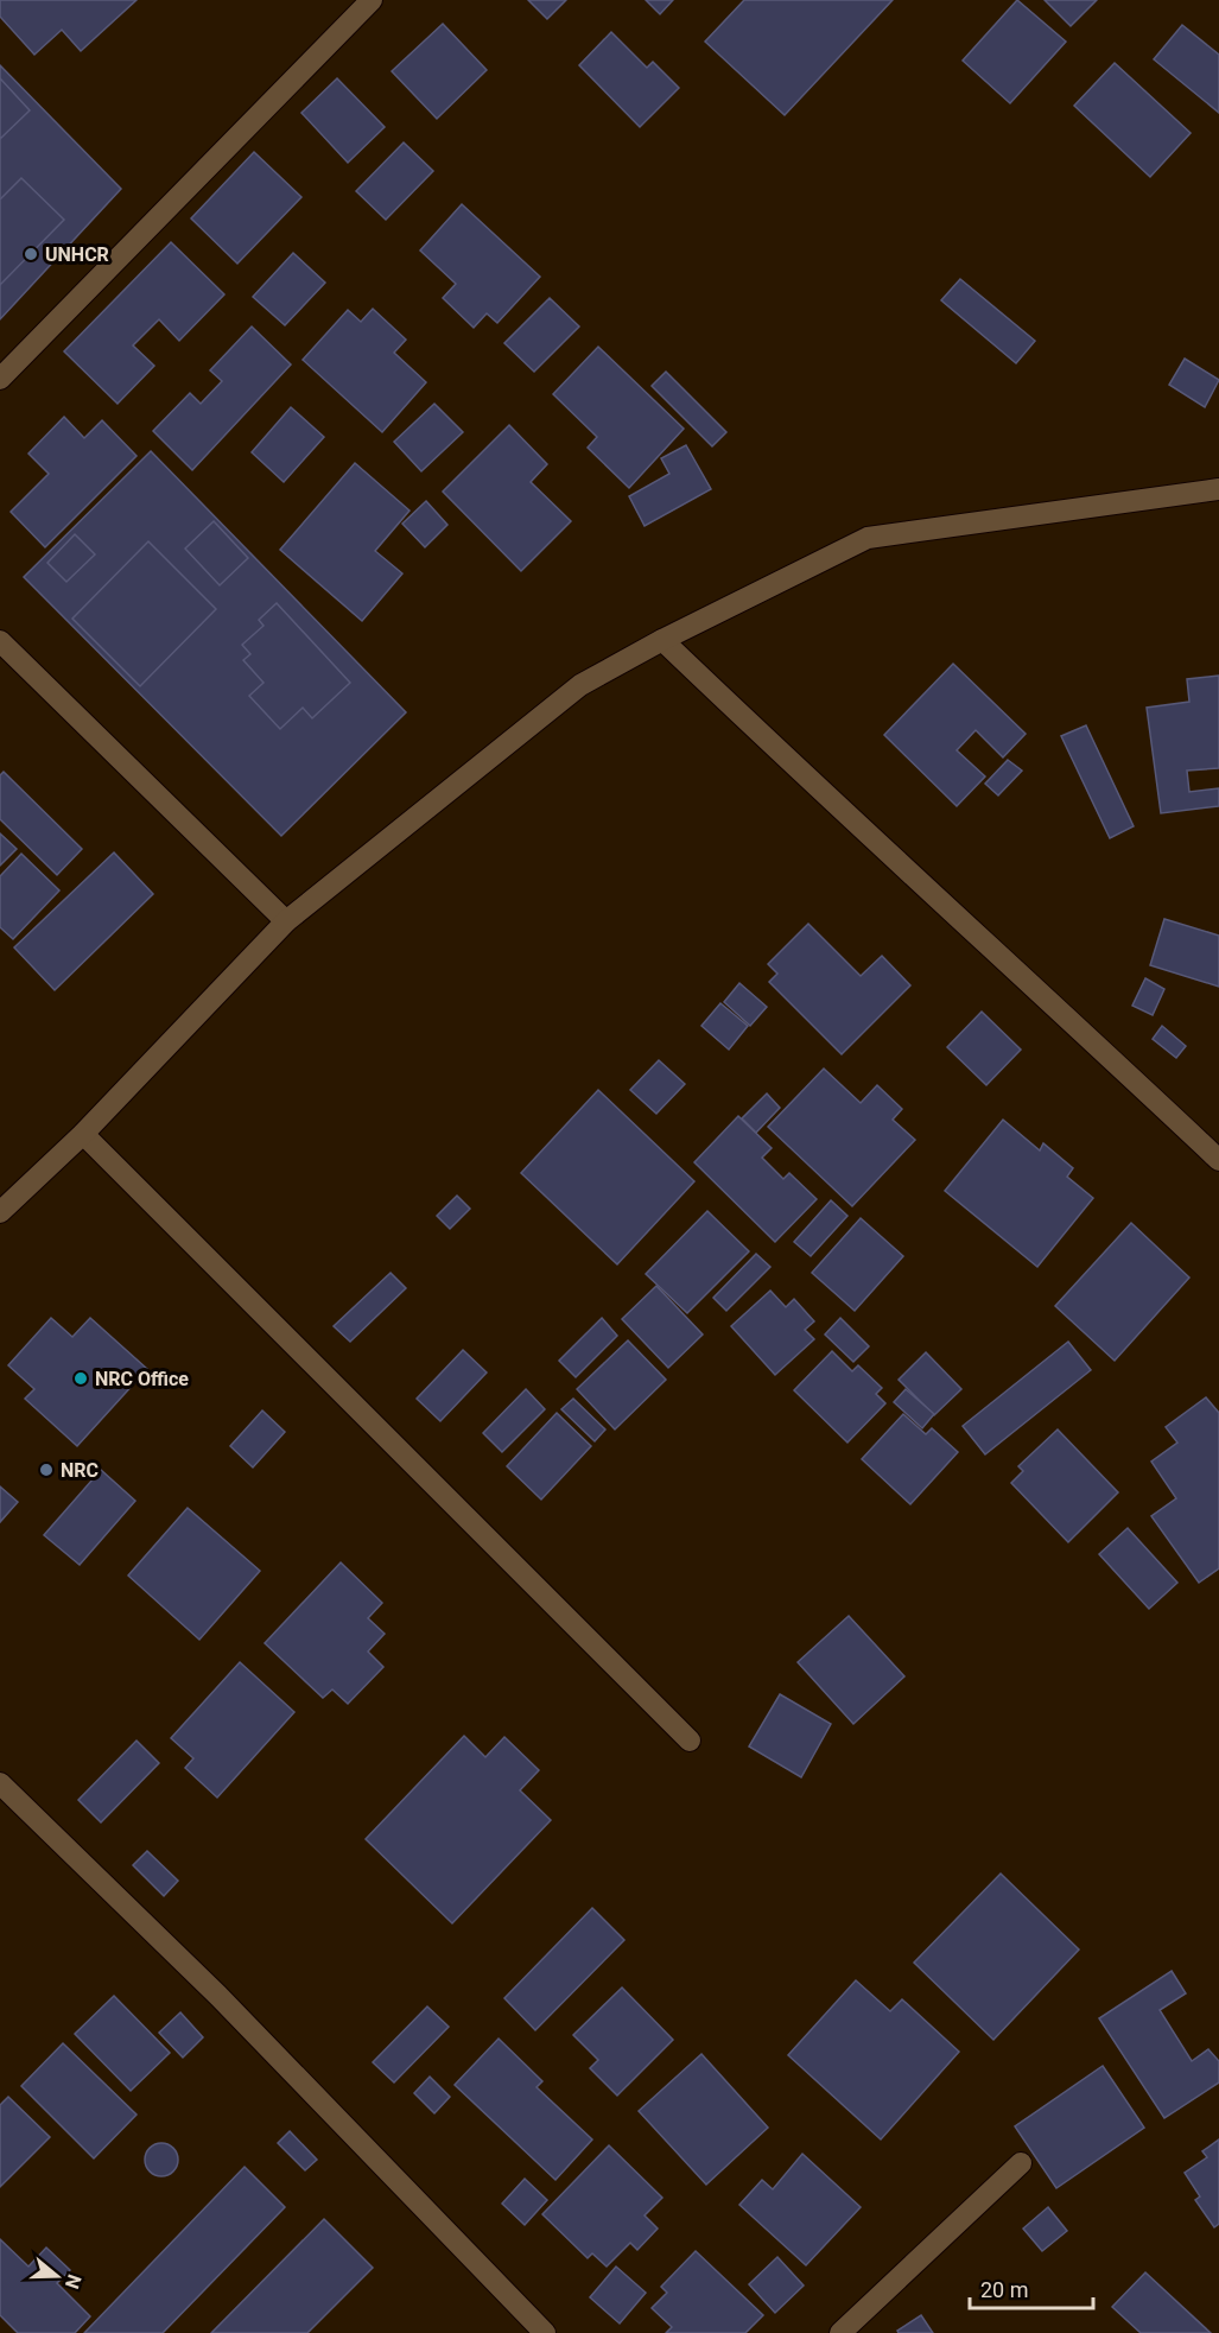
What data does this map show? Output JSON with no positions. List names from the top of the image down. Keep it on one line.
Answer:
{"places":["UNHCR","NRC Office","NRC"],"scale_bar":"20 m","north":"right"}
